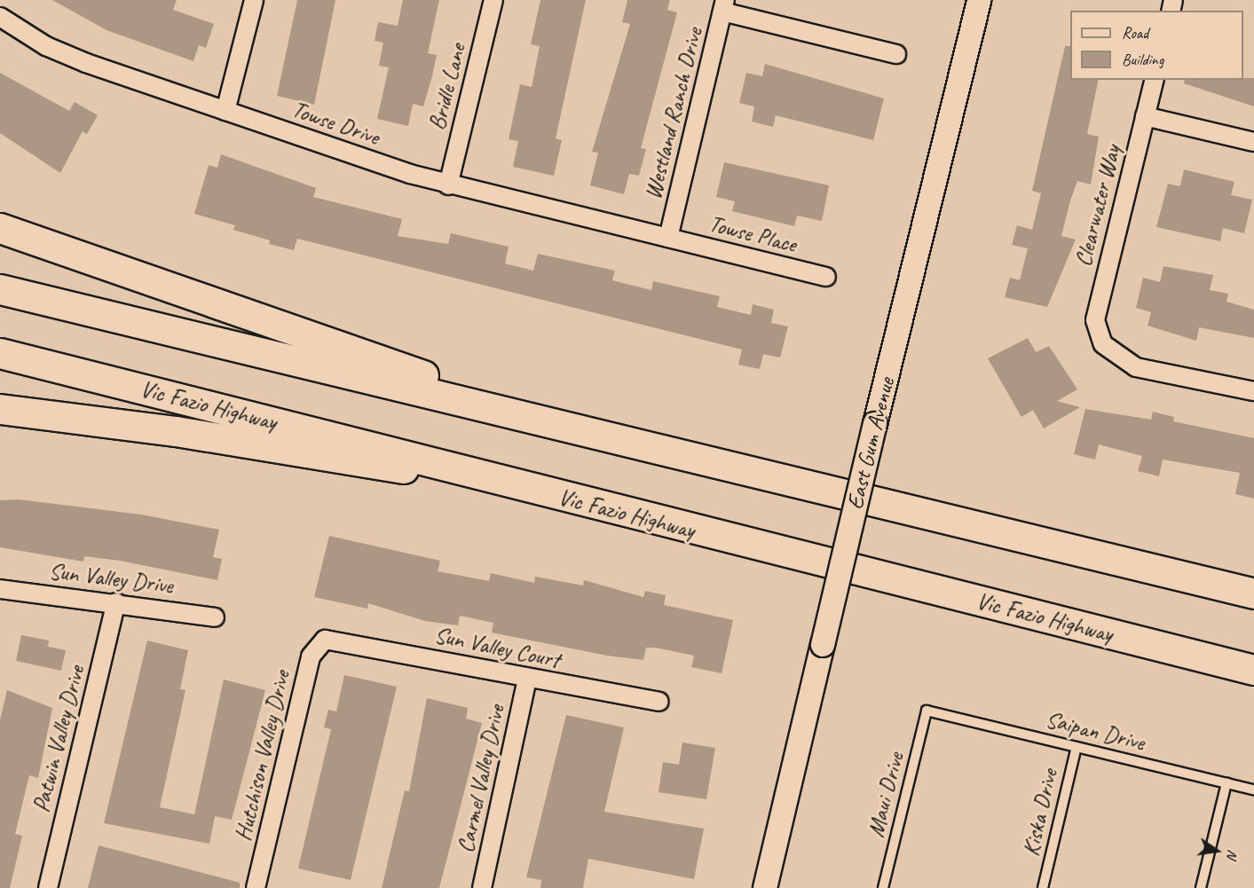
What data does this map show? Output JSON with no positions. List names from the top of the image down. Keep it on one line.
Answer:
{"streets":{"highway":["Vic Fazio Highway"],"street":["Bridle Lane","Westland Ranch Drive","Towse Drive","Clearwater Way","Towse Place","East Gum Avenue","Sun Valley Drive","Sun Valley Court","Patwin Valley Drive","Hutchison Valley Drive","Carmel Valley Drive"],"lane":["Saipan Drive","Maui Drive","Kiska Drive"]},"crossings":[["Bridle Lane","Towse Drive"],["Westland Ranch Drive","Towse Drive"],["Westland Ranch Drive","Towse Place"],["Towse Drive","Towse Place"],["Sun Valley Drive","Patwin Valley Drive"],["Sun Valley Court","Hutchison Valley Drive"],["Sun Valley Court","Carmel Valley Drive"],["Saipan Drive","Maui Drive"],["Saipan Drive","Kiska Drive"]],"legend":["Road","Building"],"north":"right"}
